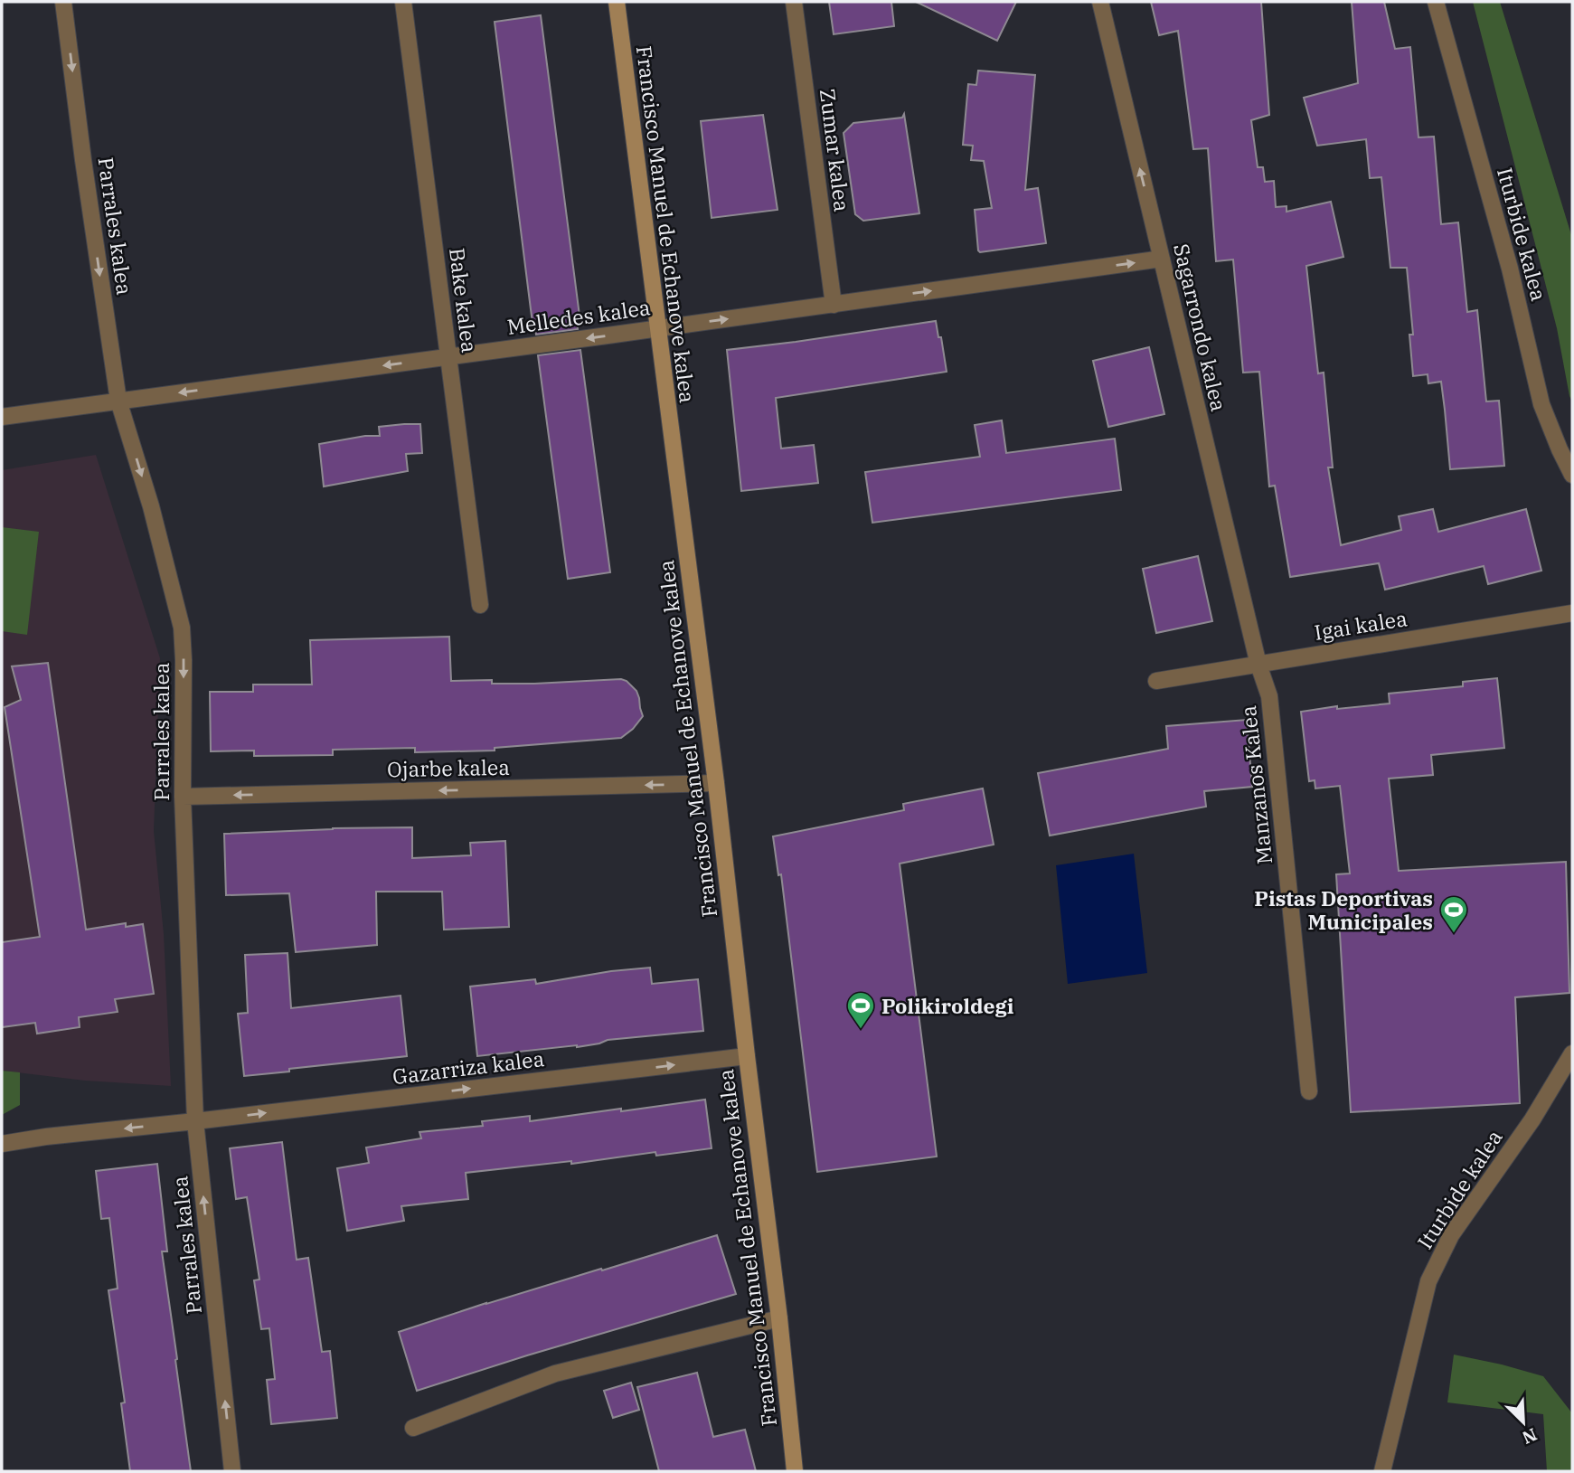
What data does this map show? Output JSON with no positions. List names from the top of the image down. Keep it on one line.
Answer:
{"streets":{"street":["Zumar kalea","Francisco Manuel de Echanove kalea","Parrales kalea","Iturbide kalea","Bake kalea","Melledes kalea","Sagarrondo kalea","Igai kalea","Ojarbe kalea","Manzanos Kalea","Gazarriza kalea"]},"crossings":[["Zumar kalea","Melledes kalea"],["Francisco Manuel de Echanove kalea","Melledes kalea"],["Francisco Manuel de Echanove kalea","Ojarbe kalea"],["Francisco Manuel de Echanove kalea","Gazarriza kalea"],["Parrales kalea","Melledes kalea"],["Parrales kalea","Ojarbe kalea"],["Parrales kalea","Gazarriza kalea"],["Bake kalea","Melledes kalea"],["Melledes kalea","Sagarrondo kalea"],["Sagarrondo kalea","Igai kalea"],["Sagarrondo kalea","Manzanos Kalea"],["Igai kalea","Manzanos Kalea"]],"one_way":["Sagarrondo kalea","Ojarbe kalea"],"places":{"sports":["Pistas Deportivas Municipales","Polikiroldegi"]},"north":"bottom right"}
